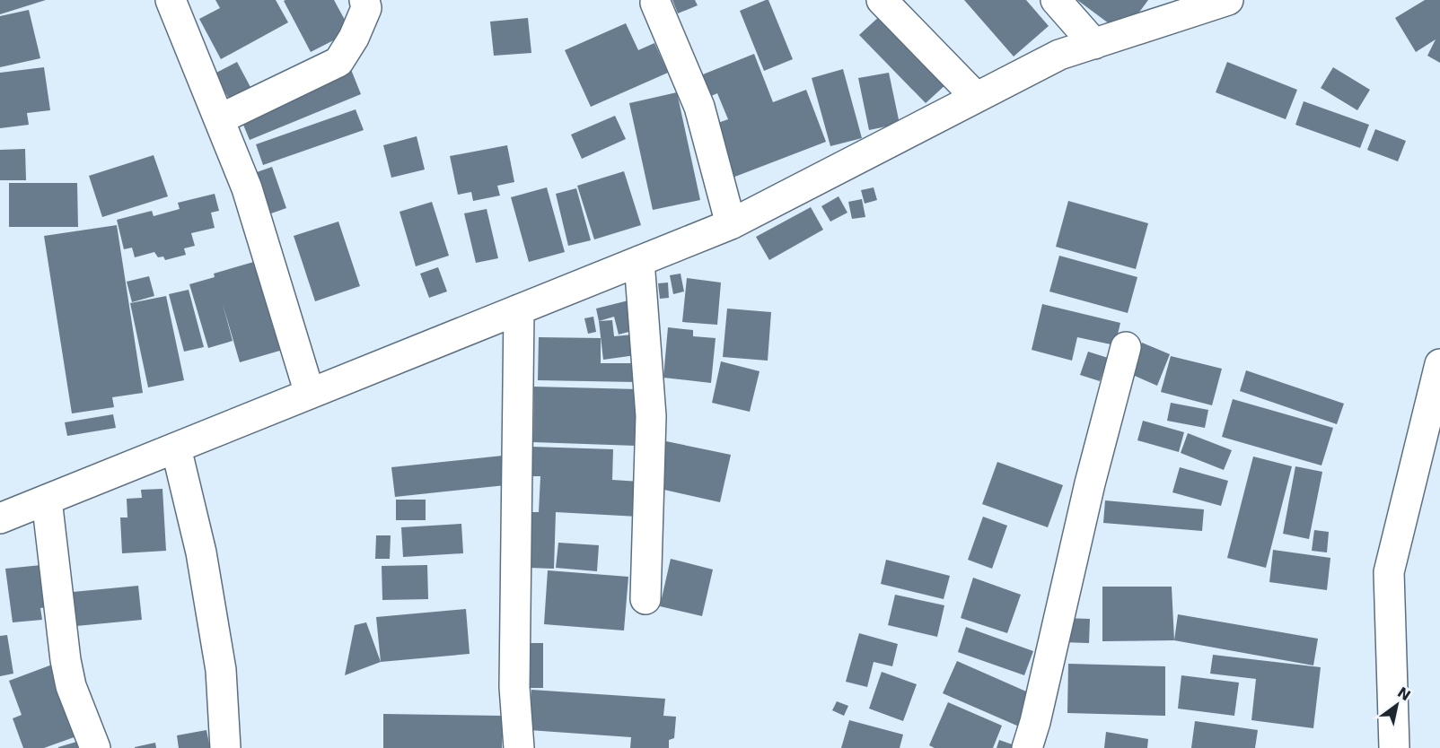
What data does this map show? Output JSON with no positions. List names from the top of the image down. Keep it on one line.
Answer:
{"north":"top right"}
